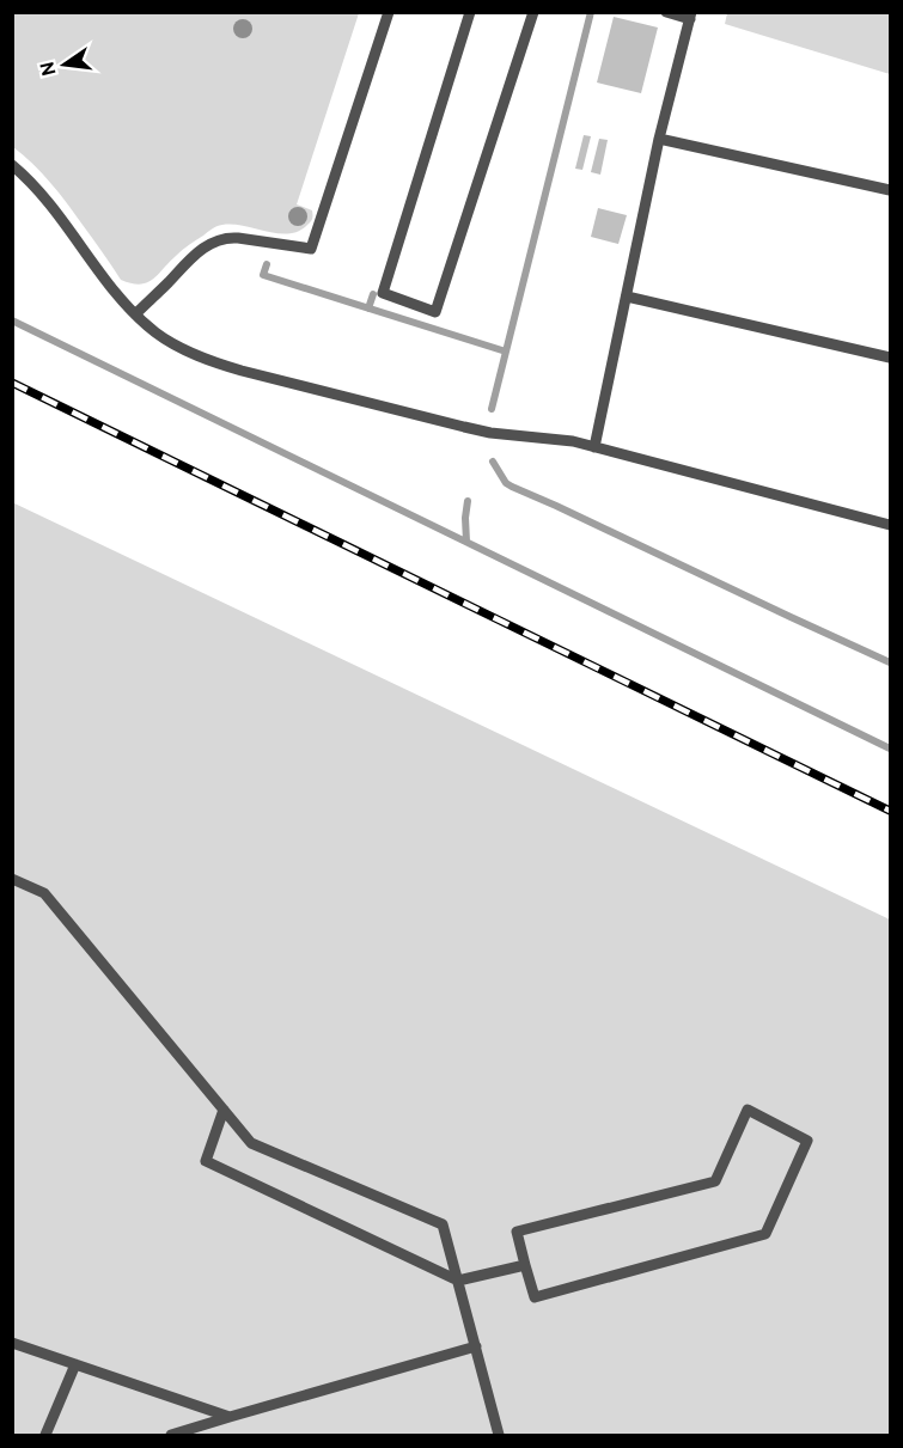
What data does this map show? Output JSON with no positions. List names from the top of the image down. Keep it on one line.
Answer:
{"north":"left"}
